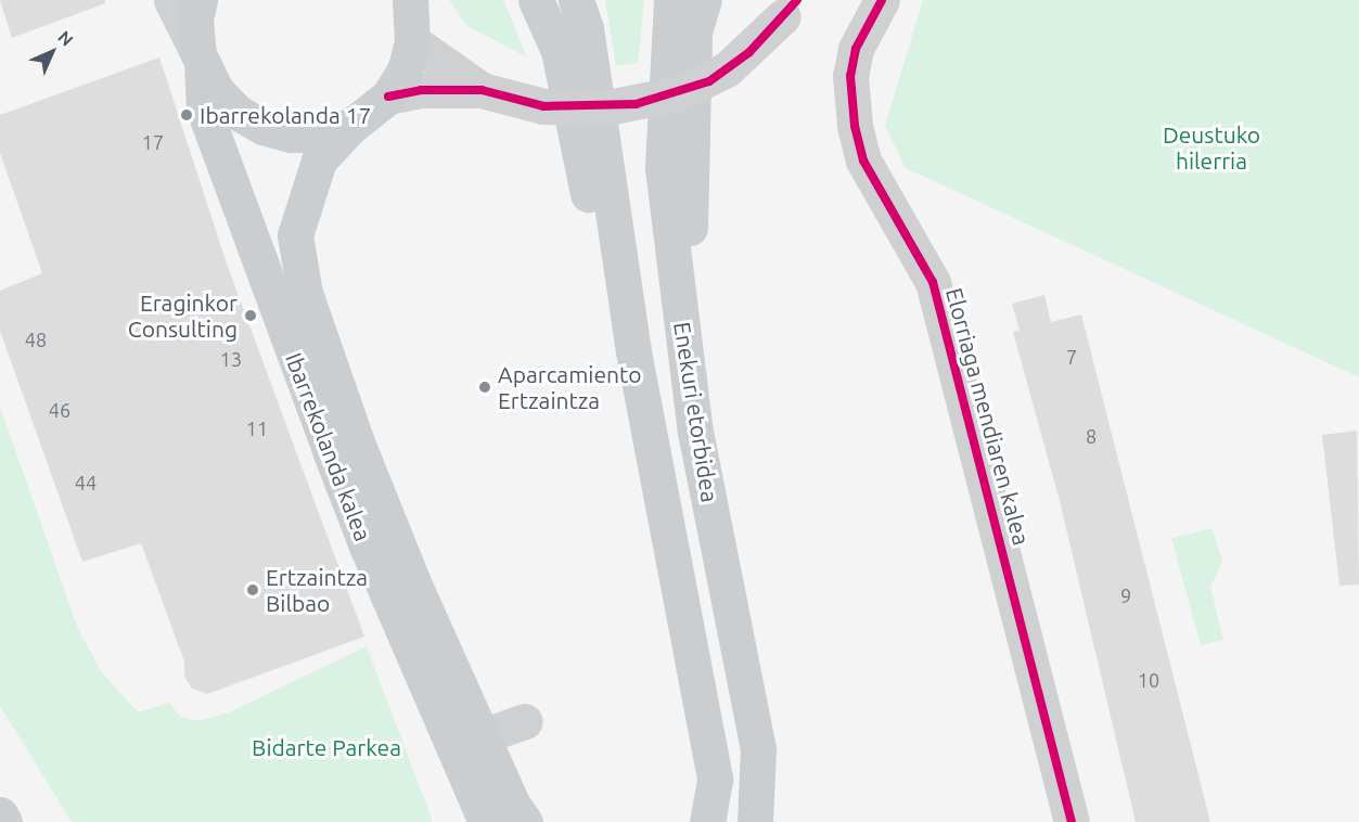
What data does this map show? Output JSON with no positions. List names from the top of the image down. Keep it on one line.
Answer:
{"streets":{"main road":["Enekuri etorbidea","Ibarrekolanda kalea"],"street":["Elorriaga mendiaren kalea"]},"parks":["Deustuko hilerria","Bidarte Parkea"],"places":["Ibarrekolanda 17","Eraginkor Consulting","Aparcamiento Ertzaintza","Ertzaintza Bilbao"],"house_numbers":["17","48","7","13","46","11","8","44","9","10"],"north":"top right"}
